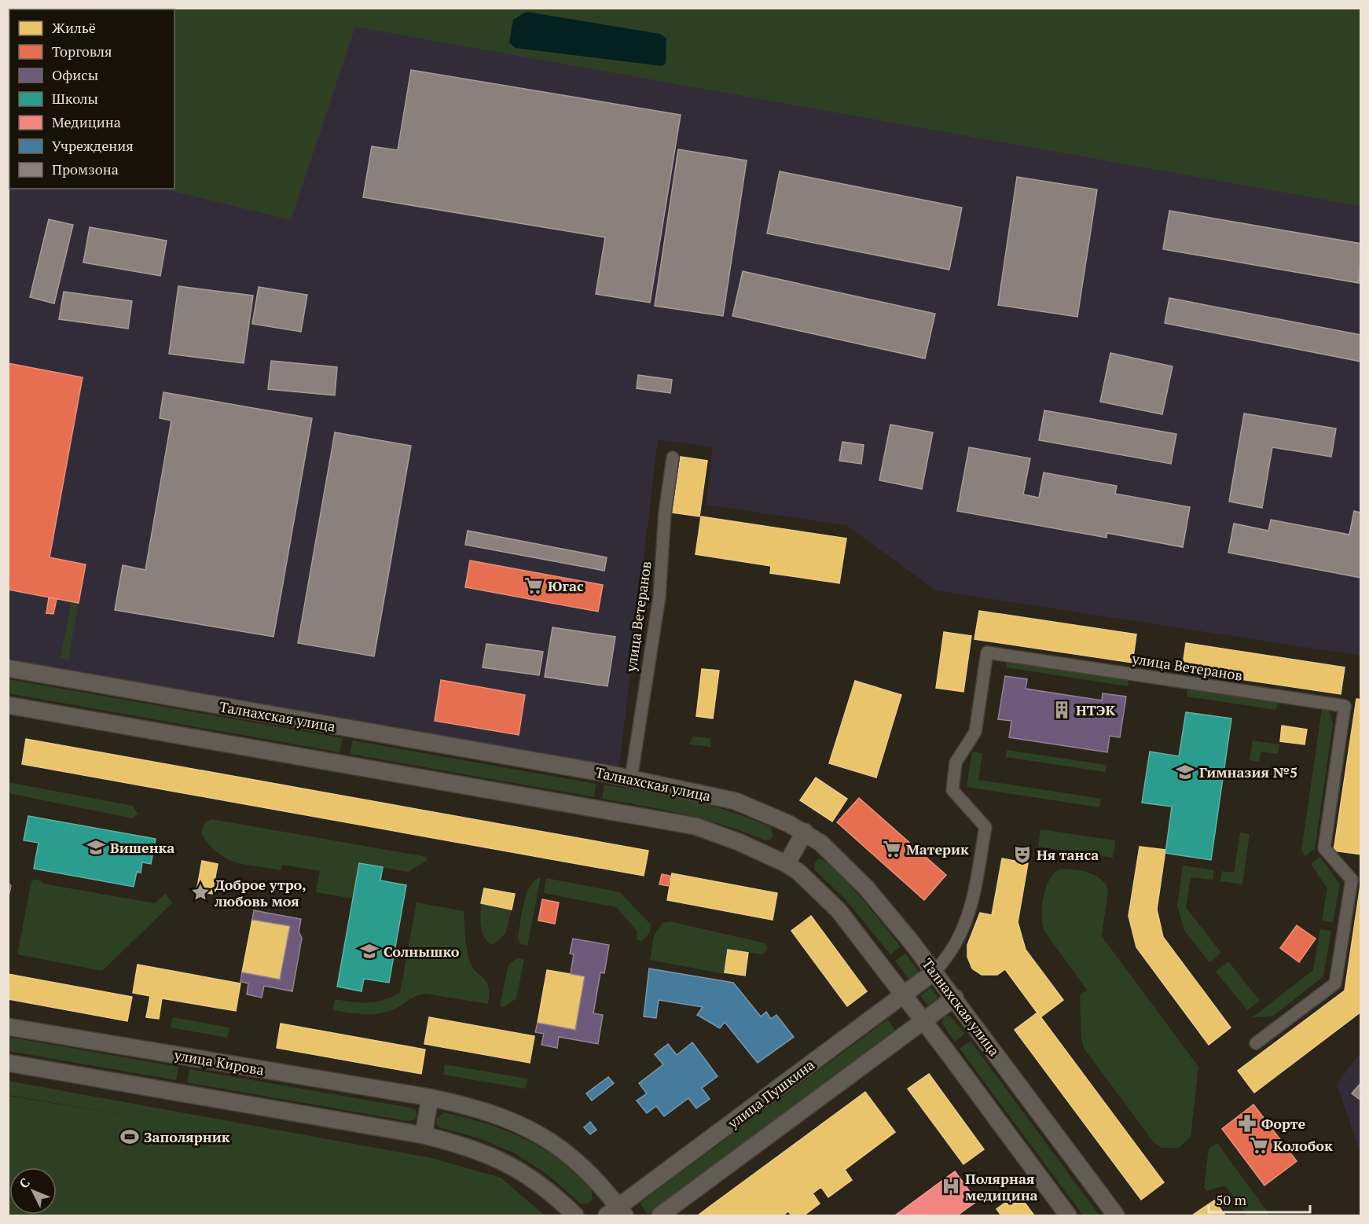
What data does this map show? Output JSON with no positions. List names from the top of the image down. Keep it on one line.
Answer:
{"streets":{"street":["улица Ветеранов","Талнахская улица","улица Кирова","улица Пушкина"]},"crossings":[["улица Ветеранов","Талнахская улица"],["улица Ветеранов","улица Пушкина"],["Талнахская улица","улица Пушкина"],["улица Кирова","улица Пушкина"]],"places":{"supermarket":["Югас","Материк","Колобок"],"building":["НТЭК"],"school or university":["Гимназия №5","Вишенка","Солнышко"],"theatre":["Ня танса"],"place":["Доброе утро, любовь моя"],"pharmacy":["Форте"],"sports":["Заполярник"],"hospital":["Полярная медицина"]},"legend":["Жильё","Торговля","Офисы","Школы","Медицина","Учреждения","Промзона"],"scale_bar":"50 m","north":"top left"}
